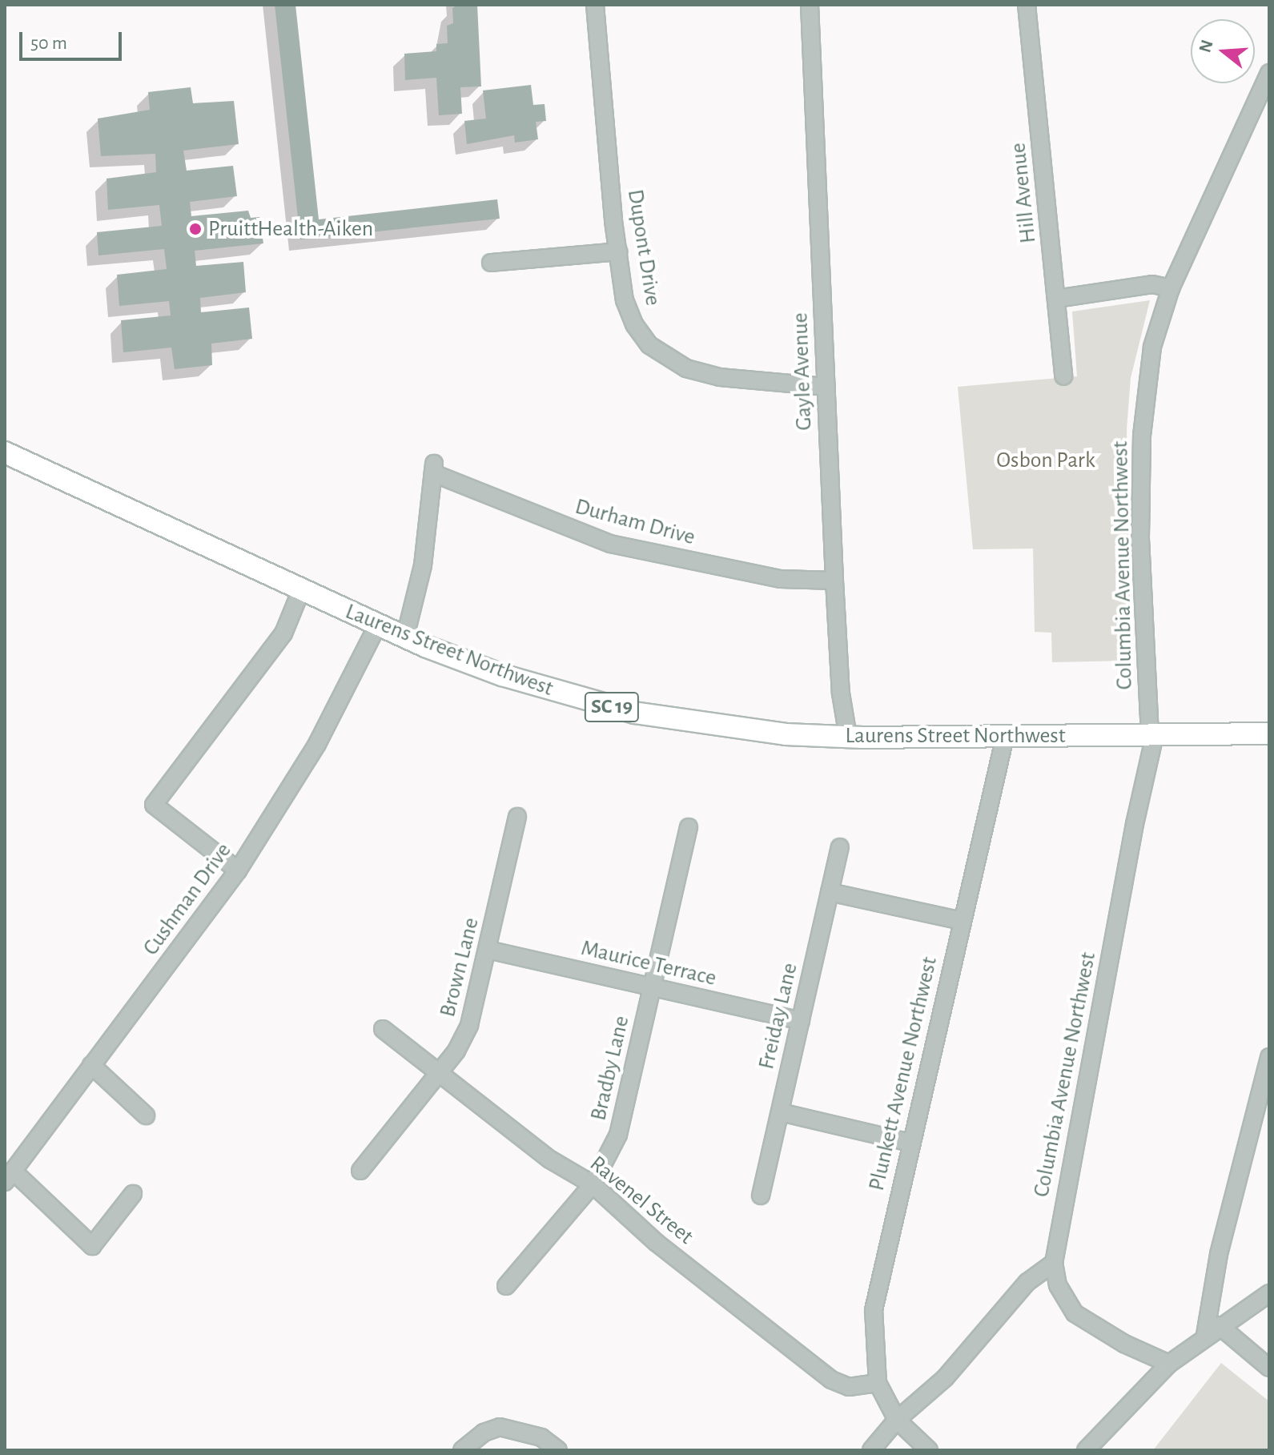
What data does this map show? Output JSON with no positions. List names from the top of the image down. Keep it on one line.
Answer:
{"streets":{"main road":["Laurens Street Northwest","SC 19"],"street":["Hill Avenue","Dupont Drive","Gayle Avenue","Durham Drive","Columbia Avenue Northwest","Cushman Drive","Maurice Terrace","Brown Lane","Freiday Lane","Bradby Lane","Plunkett Avenue Northwest","Ravenel Street"]},"crossings":[["Dupont Drive","Gayle Avenue"],["Gayle Avenue","Durham Drive"],["Gayle Avenue","Laurens Street Northwest"],["Durham Drive","Laurens Street Northwest"],["Columbia Avenue Northwest","Laurens Street Northwest"],["Laurens Street Northwest","Cushman Drive"],["Laurens Street Northwest","Plunkett Avenue Northwest"],["Maurice Terrace","Brown Lane"],["Maurice Terrace","Freiday Lane"],["Maurice Terrace","Bradby Lane"],["Brown Lane","Ravenel Street"],["Bradby Lane","Ravenel Street"],["Plunkett Avenue Northwest","Ravenel Street"]],"parks":["Osbon Park"],"places":["PruittHealth-Aiken"],"scale_bar":"50 m","north":"left"}
